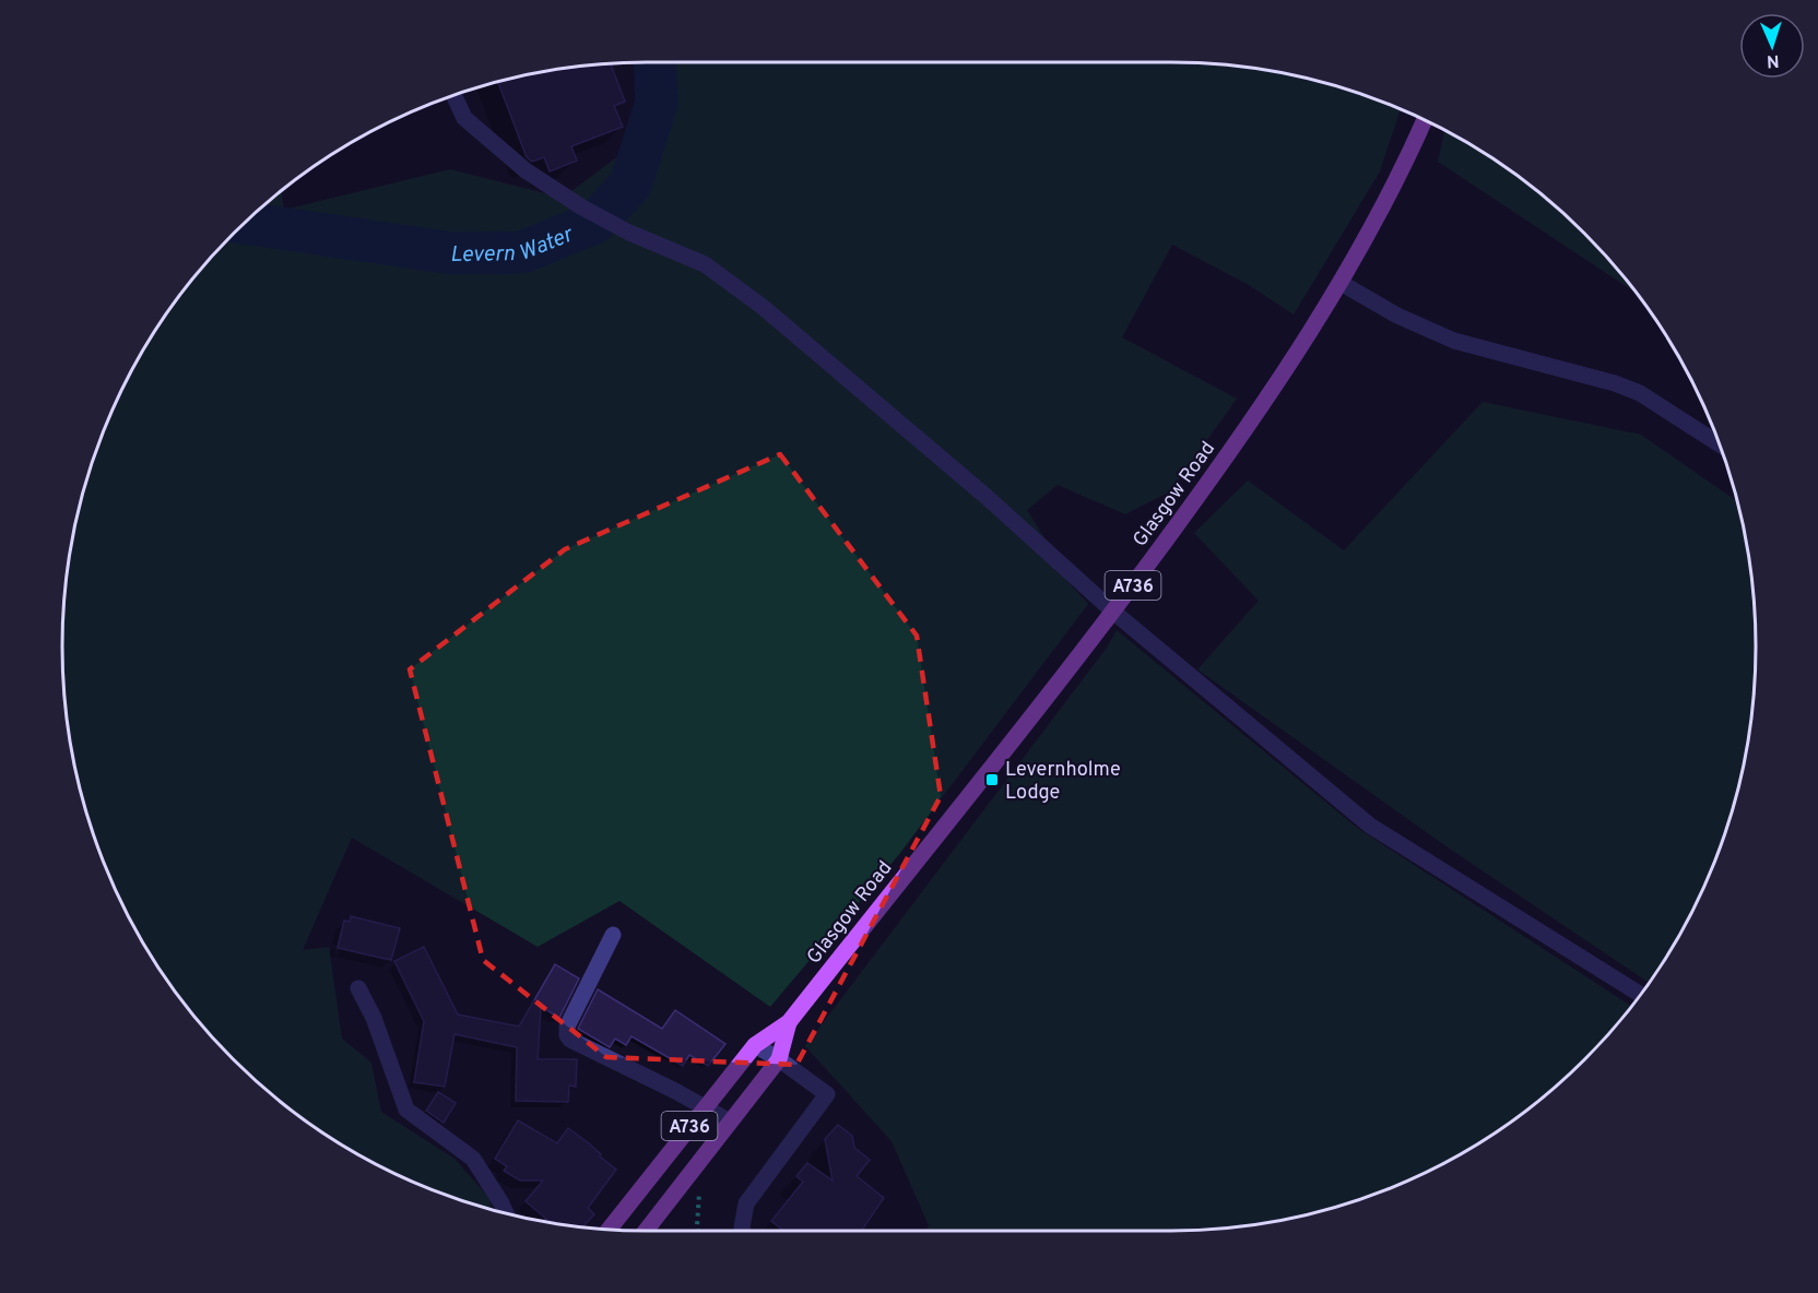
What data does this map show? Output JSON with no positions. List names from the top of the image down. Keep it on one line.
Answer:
{"streets":{"main road":["Glasgow Road","A736"]},"water":["Levern Water"],"places":{"transit":["Levernholme Lodge"]},"north":"bottom"}
